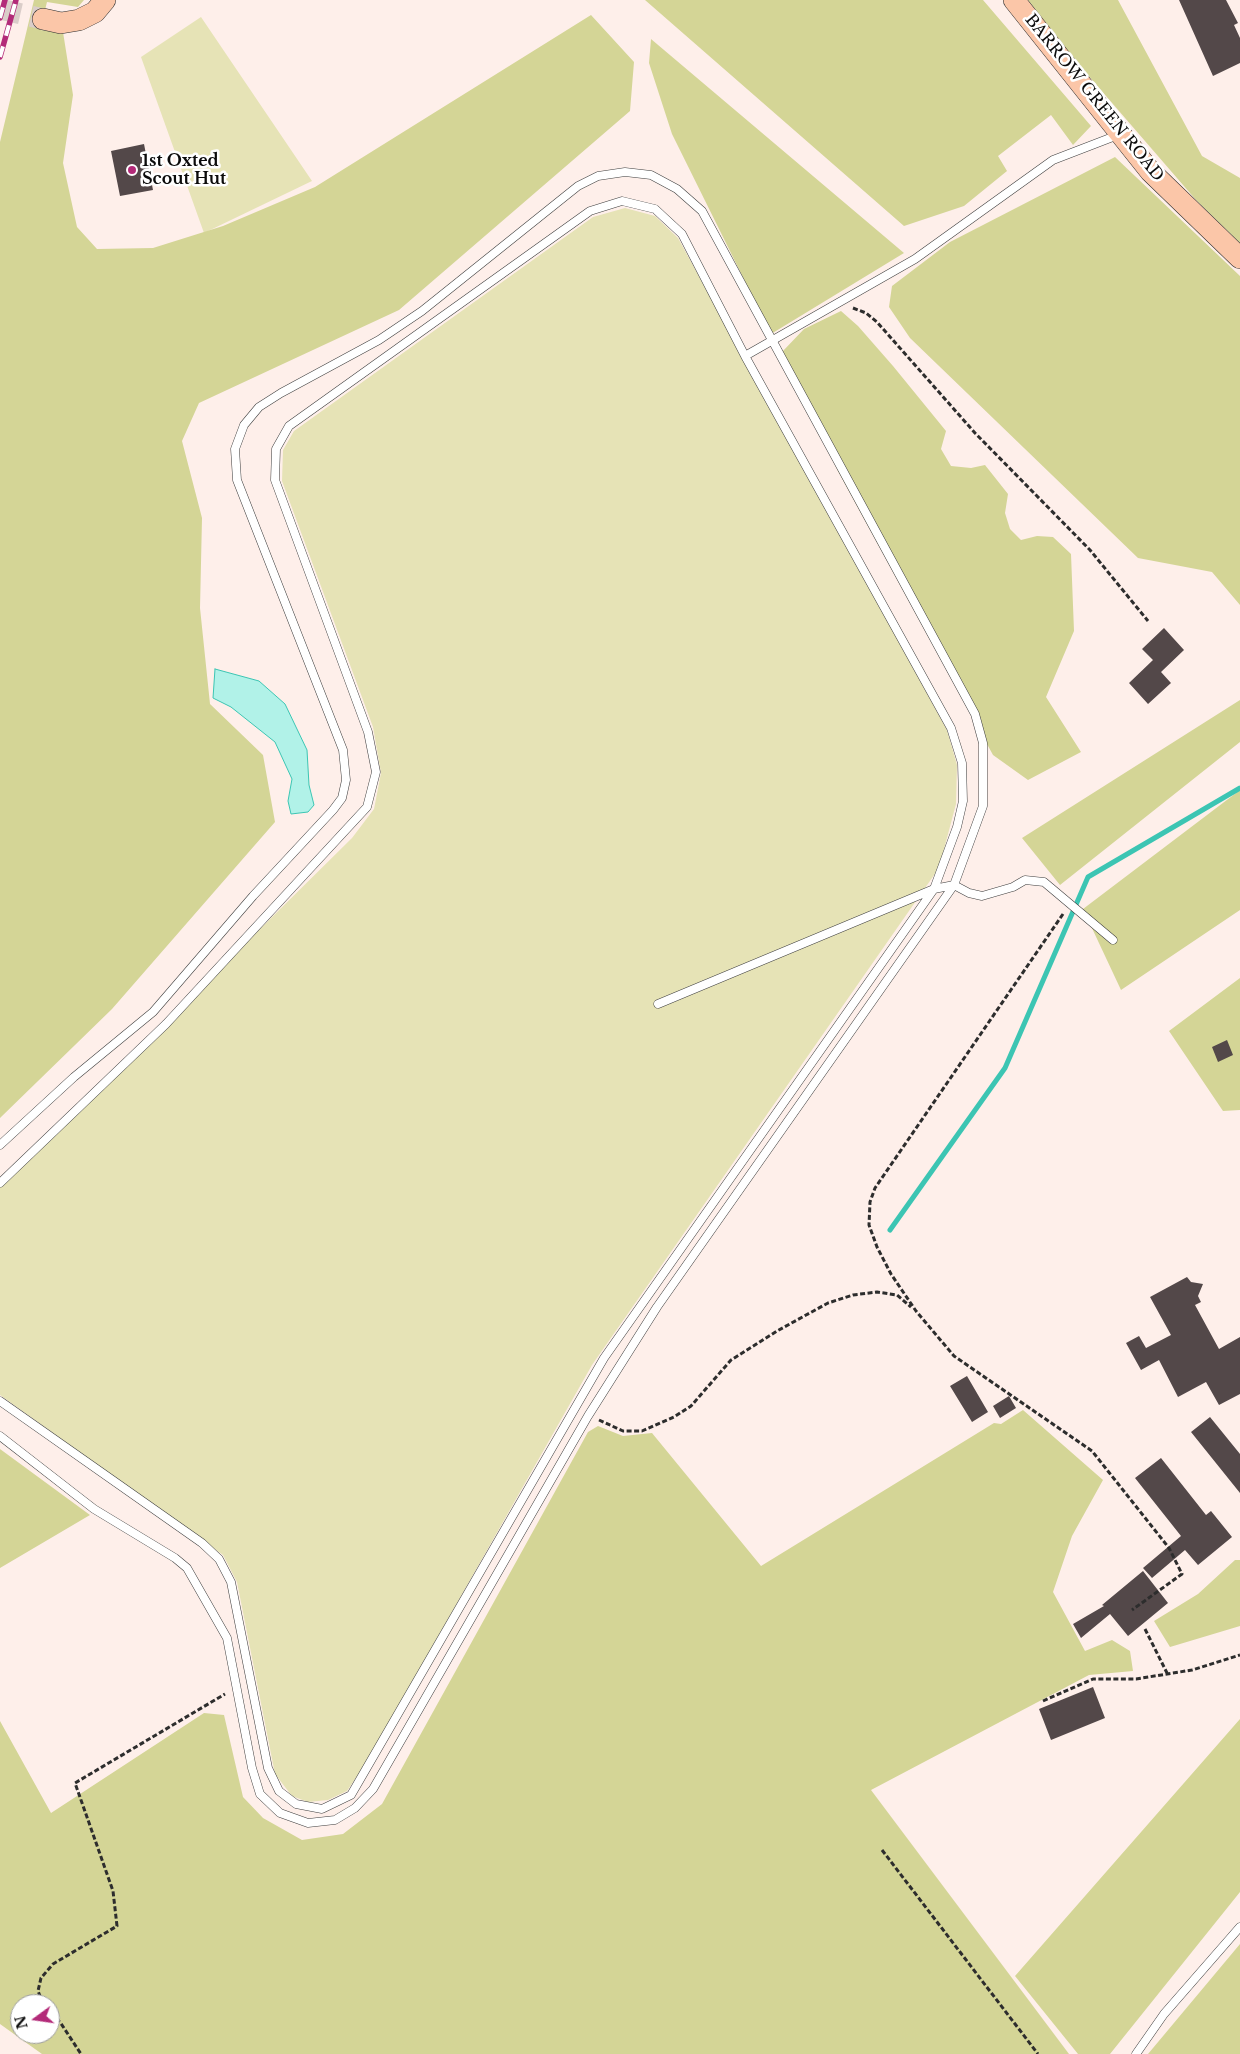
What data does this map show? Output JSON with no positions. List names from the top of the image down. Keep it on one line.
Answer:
{"streets":{"street":["BARROW GREEN ROAD"]},"places":["1st Oxted Scout Hut"],"north":"left"}
